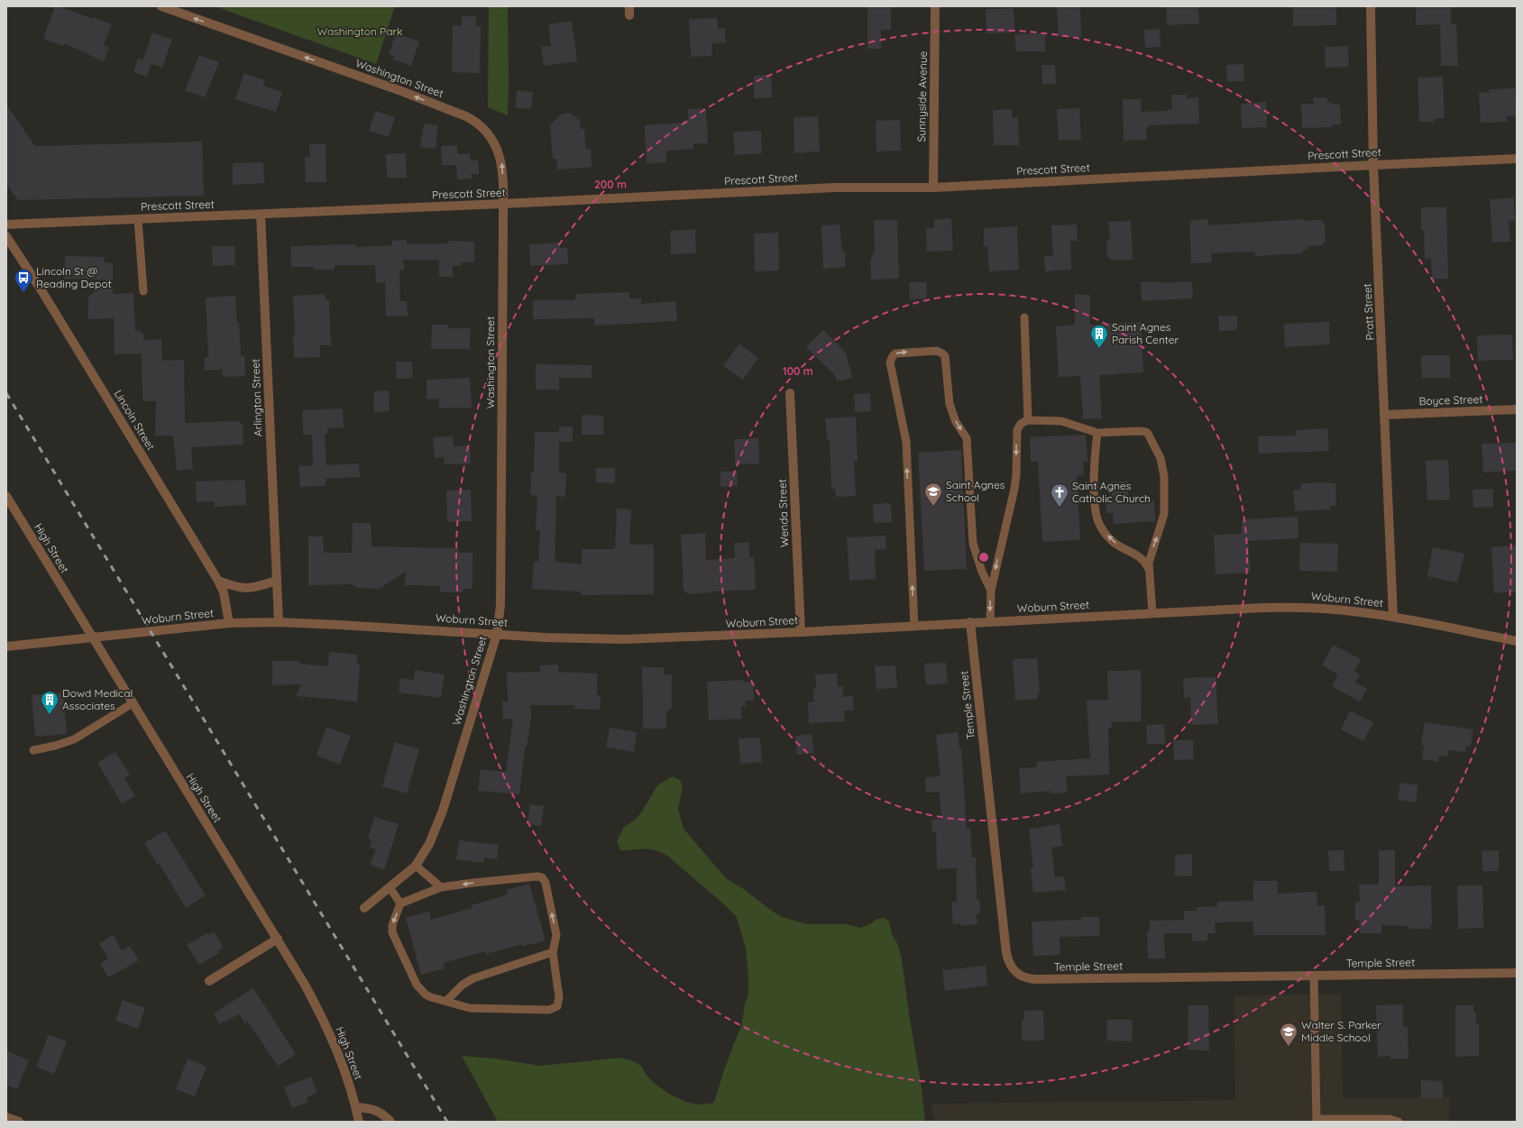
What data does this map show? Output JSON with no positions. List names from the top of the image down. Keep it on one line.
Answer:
{"streets":{"street":["Washington Street","Sunnyside Avenue","Prescott Street","Pratt Street","Arlington Street","Boyce Street","Lincoln Street","Wenda Street","High Street","Woburn Street","Temple Street"]},"crossings":[["Washington Street","Prescott Street"],["Washington Street","Woburn Street"],["Sunnyside Avenue","Prescott Street"],["Prescott Street","Pratt Street"],["Prescott Street","Arlington Street"],["Pratt Street","Boyce Street"],["Pratt Street","Woburn Street"],["Arlington Street","Woburn Street"],["Lincoln Street","Woburn Street"],["Wenda Street","Woburn Street"],["High Street","Woburn Street"],["Woburn Street","Temple Street"]],"parks":["Washington Park"],"places":{"bus stop":["Lincoln St @ Reading Depot"],"building":["Saint Agnes Parish Center","Dowd Medical Associates"],"school or university":["Saint Agnes School","Walter S. Parker Middle School"],"church":["Saint Agnes Catholic Church"]},"rings":["200 m","100 m"]}
